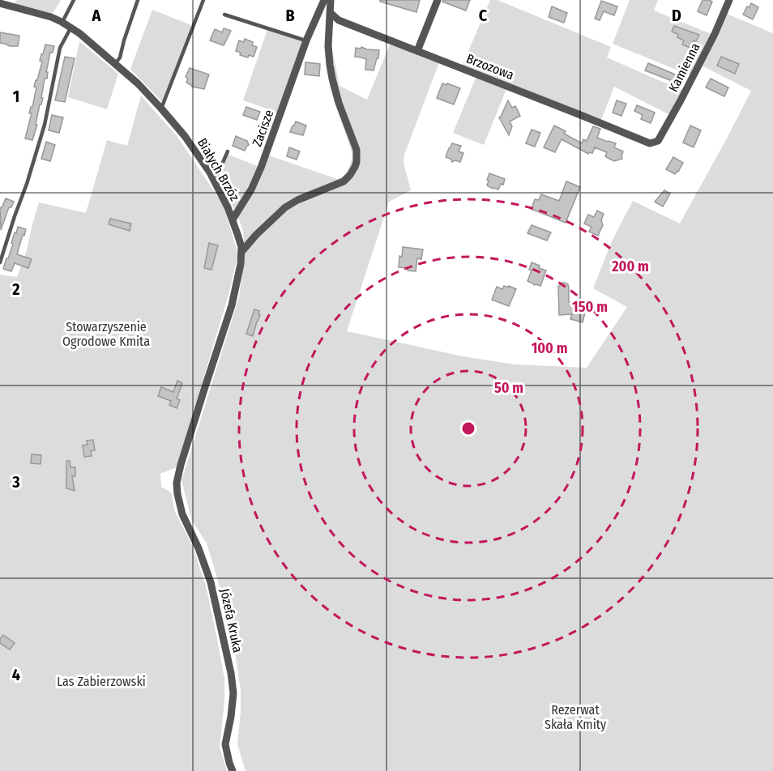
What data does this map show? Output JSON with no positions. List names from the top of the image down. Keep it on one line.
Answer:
{"streets":{"street":["Brzozowa","Kamienna","Zacisze","Białych Brzóz","Józefa Kruka"]},"crossings":[["Brzozowa","Kamienna"],["Zacisze","Białych Brzóz"],["Białych Brzóz","Józefa Kruka"]],"parks":["Stowarzyszenie Ogrodowe Kmita","Las Zabierzowski","Rezerwat Skała Kmity"],"grid":{"columns":["A","B","C","D"],"rows":["1","2","3","4"]},"rings":["200 m","150 m","100 m","50 m"]}
